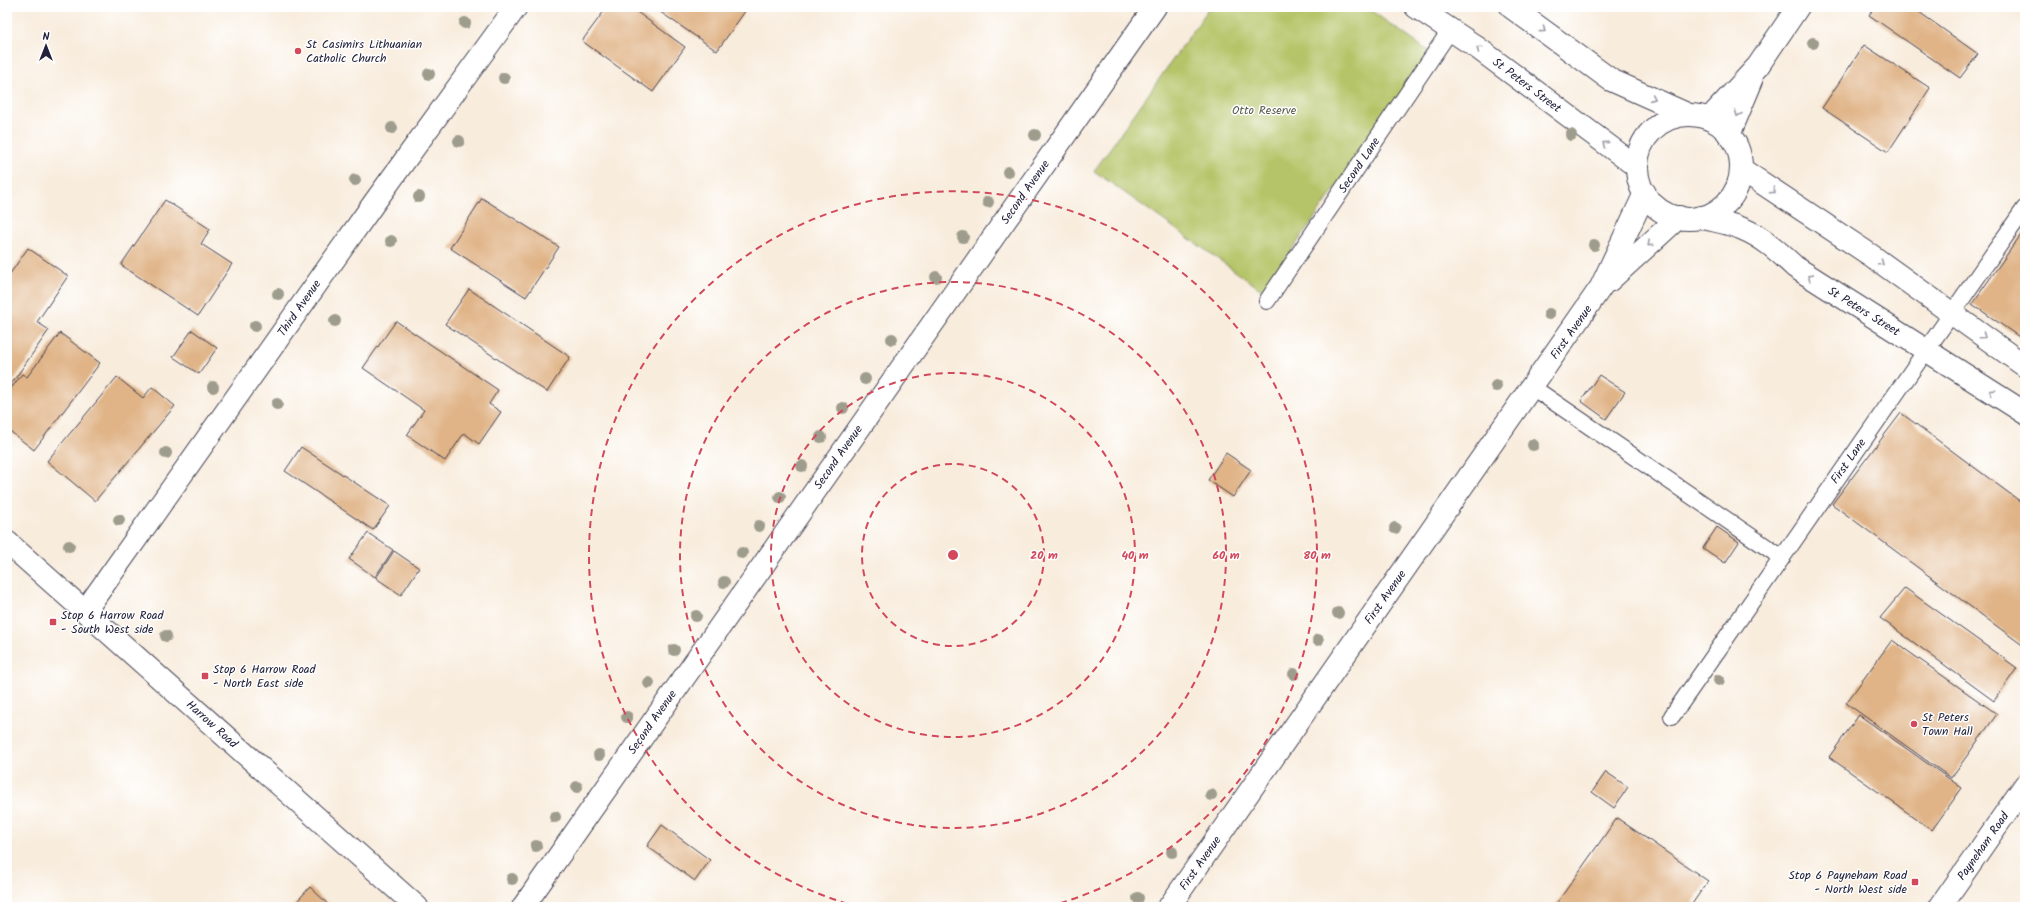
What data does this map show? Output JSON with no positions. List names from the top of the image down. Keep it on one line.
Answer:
{"streets":{"street":["St Peters Street","Second Avenue","Third Avenue","First Avenue","Harrow Road","Payneham Road"],"lane":["Second Lane","First Lane"]},"crossings":[["St Peters Street","Second Lane"],["St Peters Street","First Avenue"],["St Peters Street","First Lane"],["Third Avenue","Harrow Road"]],"parks":["Otto Reserve"],"places":{"other":["St Casimirs Lithuanian Catholic Church","St Peters Town Hall"],"transit":["Stop 6 Harrow Road - South West side","Stop 6 Harrow Road - North East side","Stop 6 Payneham Road - North West side"]},"north":"top","rings":["20 m","40 m","60 m","80 m"]}
